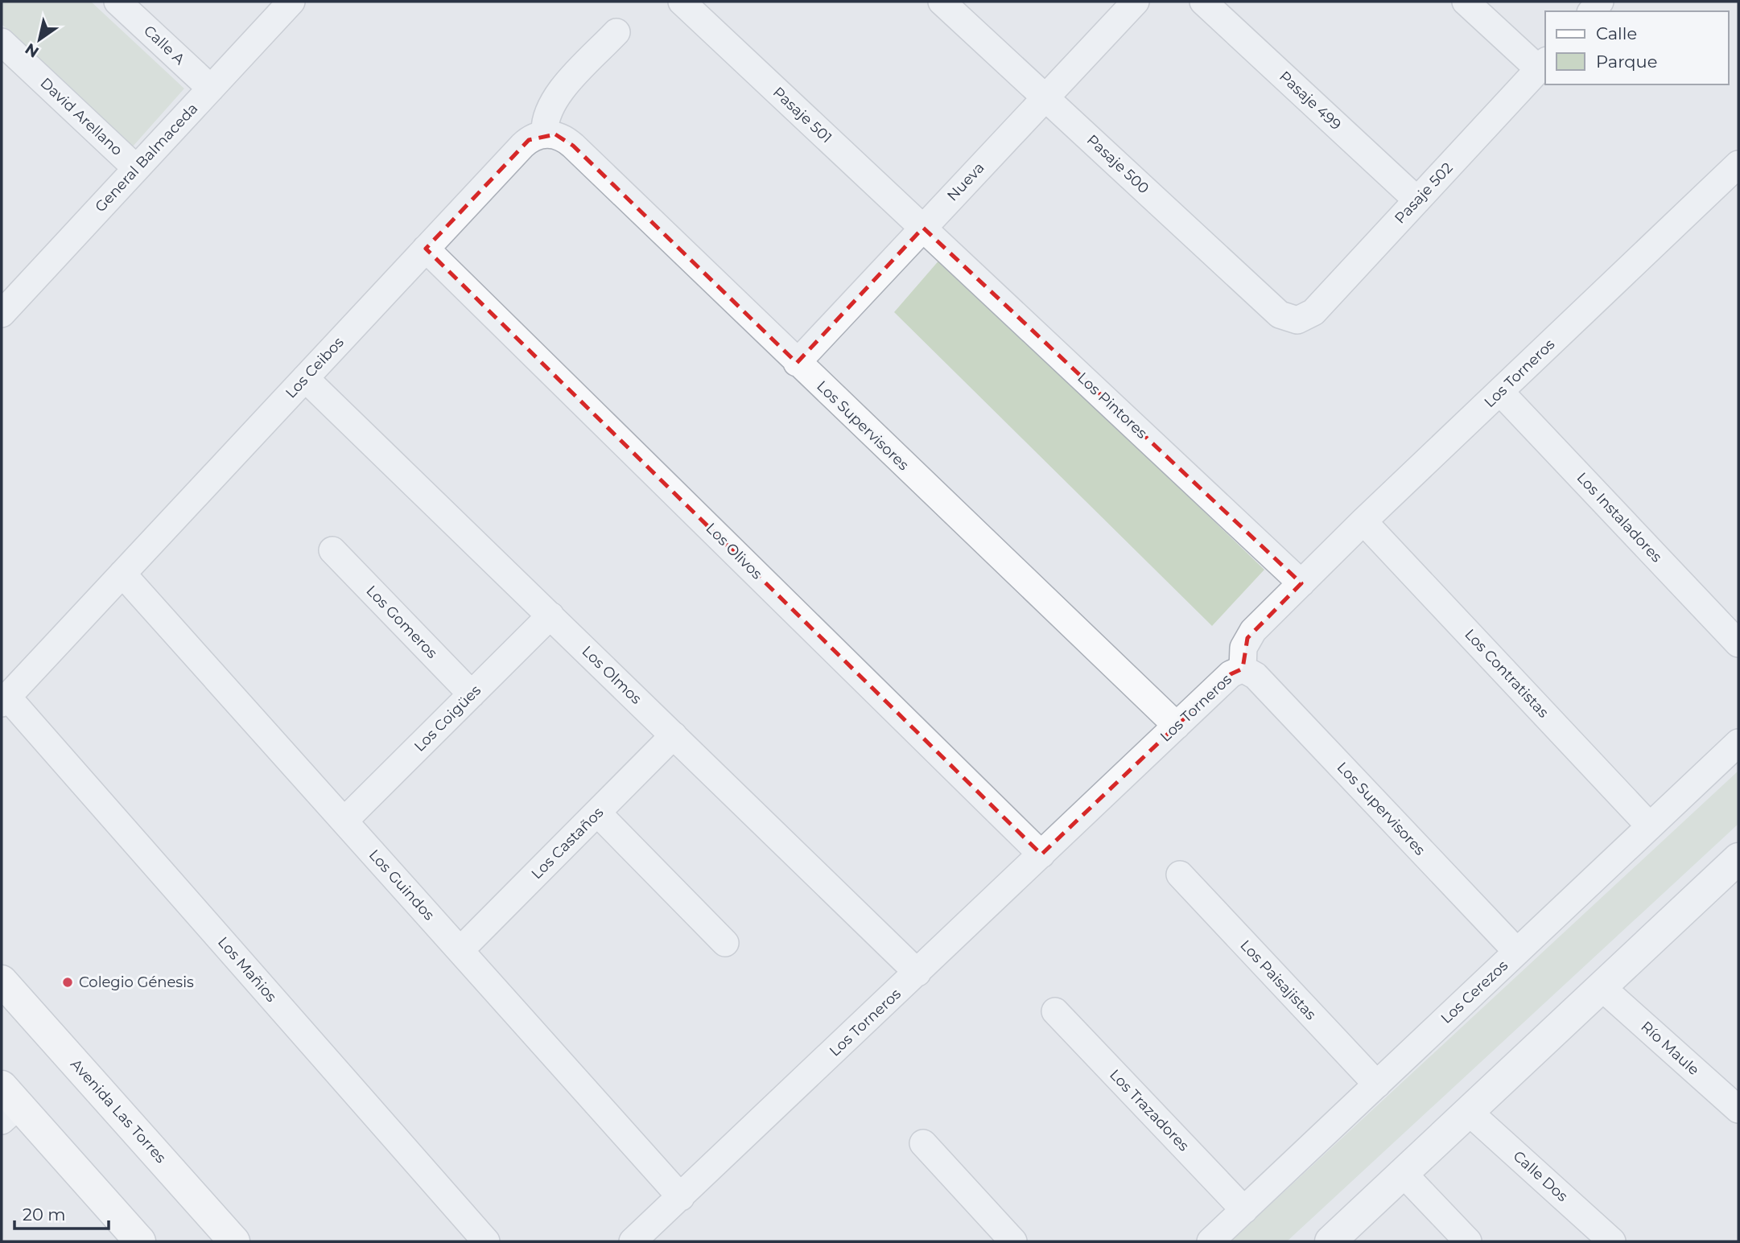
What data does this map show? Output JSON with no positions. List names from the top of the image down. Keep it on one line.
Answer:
{"streets":{"main road":["Avenida Las Torres"],"street":["Calle A","Pasaje 499","Pasaje 501","David Arellano","General Balmaceda","Pasaje 500","Nueva","Pasaje 502","Los Ceibos","Los Torneros","Los Pintores","Los Supervisores","Los Instaladores","Los Olivos","Los Gomeros","Los Contratistas","Los Olmos","Los Coigües","Los Castaños","Los Guindos","Los Mañios","Los Paisajistas","Los Cerezos","Río Maule","Los Trazadores","Calle Dos"]},"crossings":[["Calle A","General Balmaceda"],["Pasaje 499","Pasaje 502"],["Pasaje 501","Nueva"],["Pasaje 501","Los Pintores"],["David Arellano","General Balmaceda"],["Pasaje 500","Nueva"],["Pasaje 500","Pasaje 502"],["Nueva","Los Pintores"],["Nueva","Los Supervisores"],["Los Ceibos","Los Supervisores"],["Los Ceibos","Los Olivos"],["Los Ceibos","Los Olmos"],["Los Ceibos","Los Guindos"],["Los Ceibos","Los Mañios"],["Los Torneros","Los Pintores"],["Los Torneros","Los Supervisores"],["Los Torneros","Los Instaladores"],["Los Torneros","Los Olivos"],["Los Torneros","Los Contratistas"],["Los Torneros","Los Olmos"],["Los Torneros","Los Guindos"],["Los Supervisores","Los Cerezos"],["Los Gomeros","Los Coigües"],["Los Contratistas","Los Cerezos"],["Los Olmos","Los Coigües"],["Los Olmos","Los Castaños"],["Los Coigües","Los Guindos"],["Los Castaños","Los Guindos"],["Los Paisajistas","Los Cerezos"],["Los Cerezos","Los Trazadores"]],"places":["Colegio Génesis"],"legend":["Calle","Parque"],"scale_bar":"20 m","north":"bottom left"}
